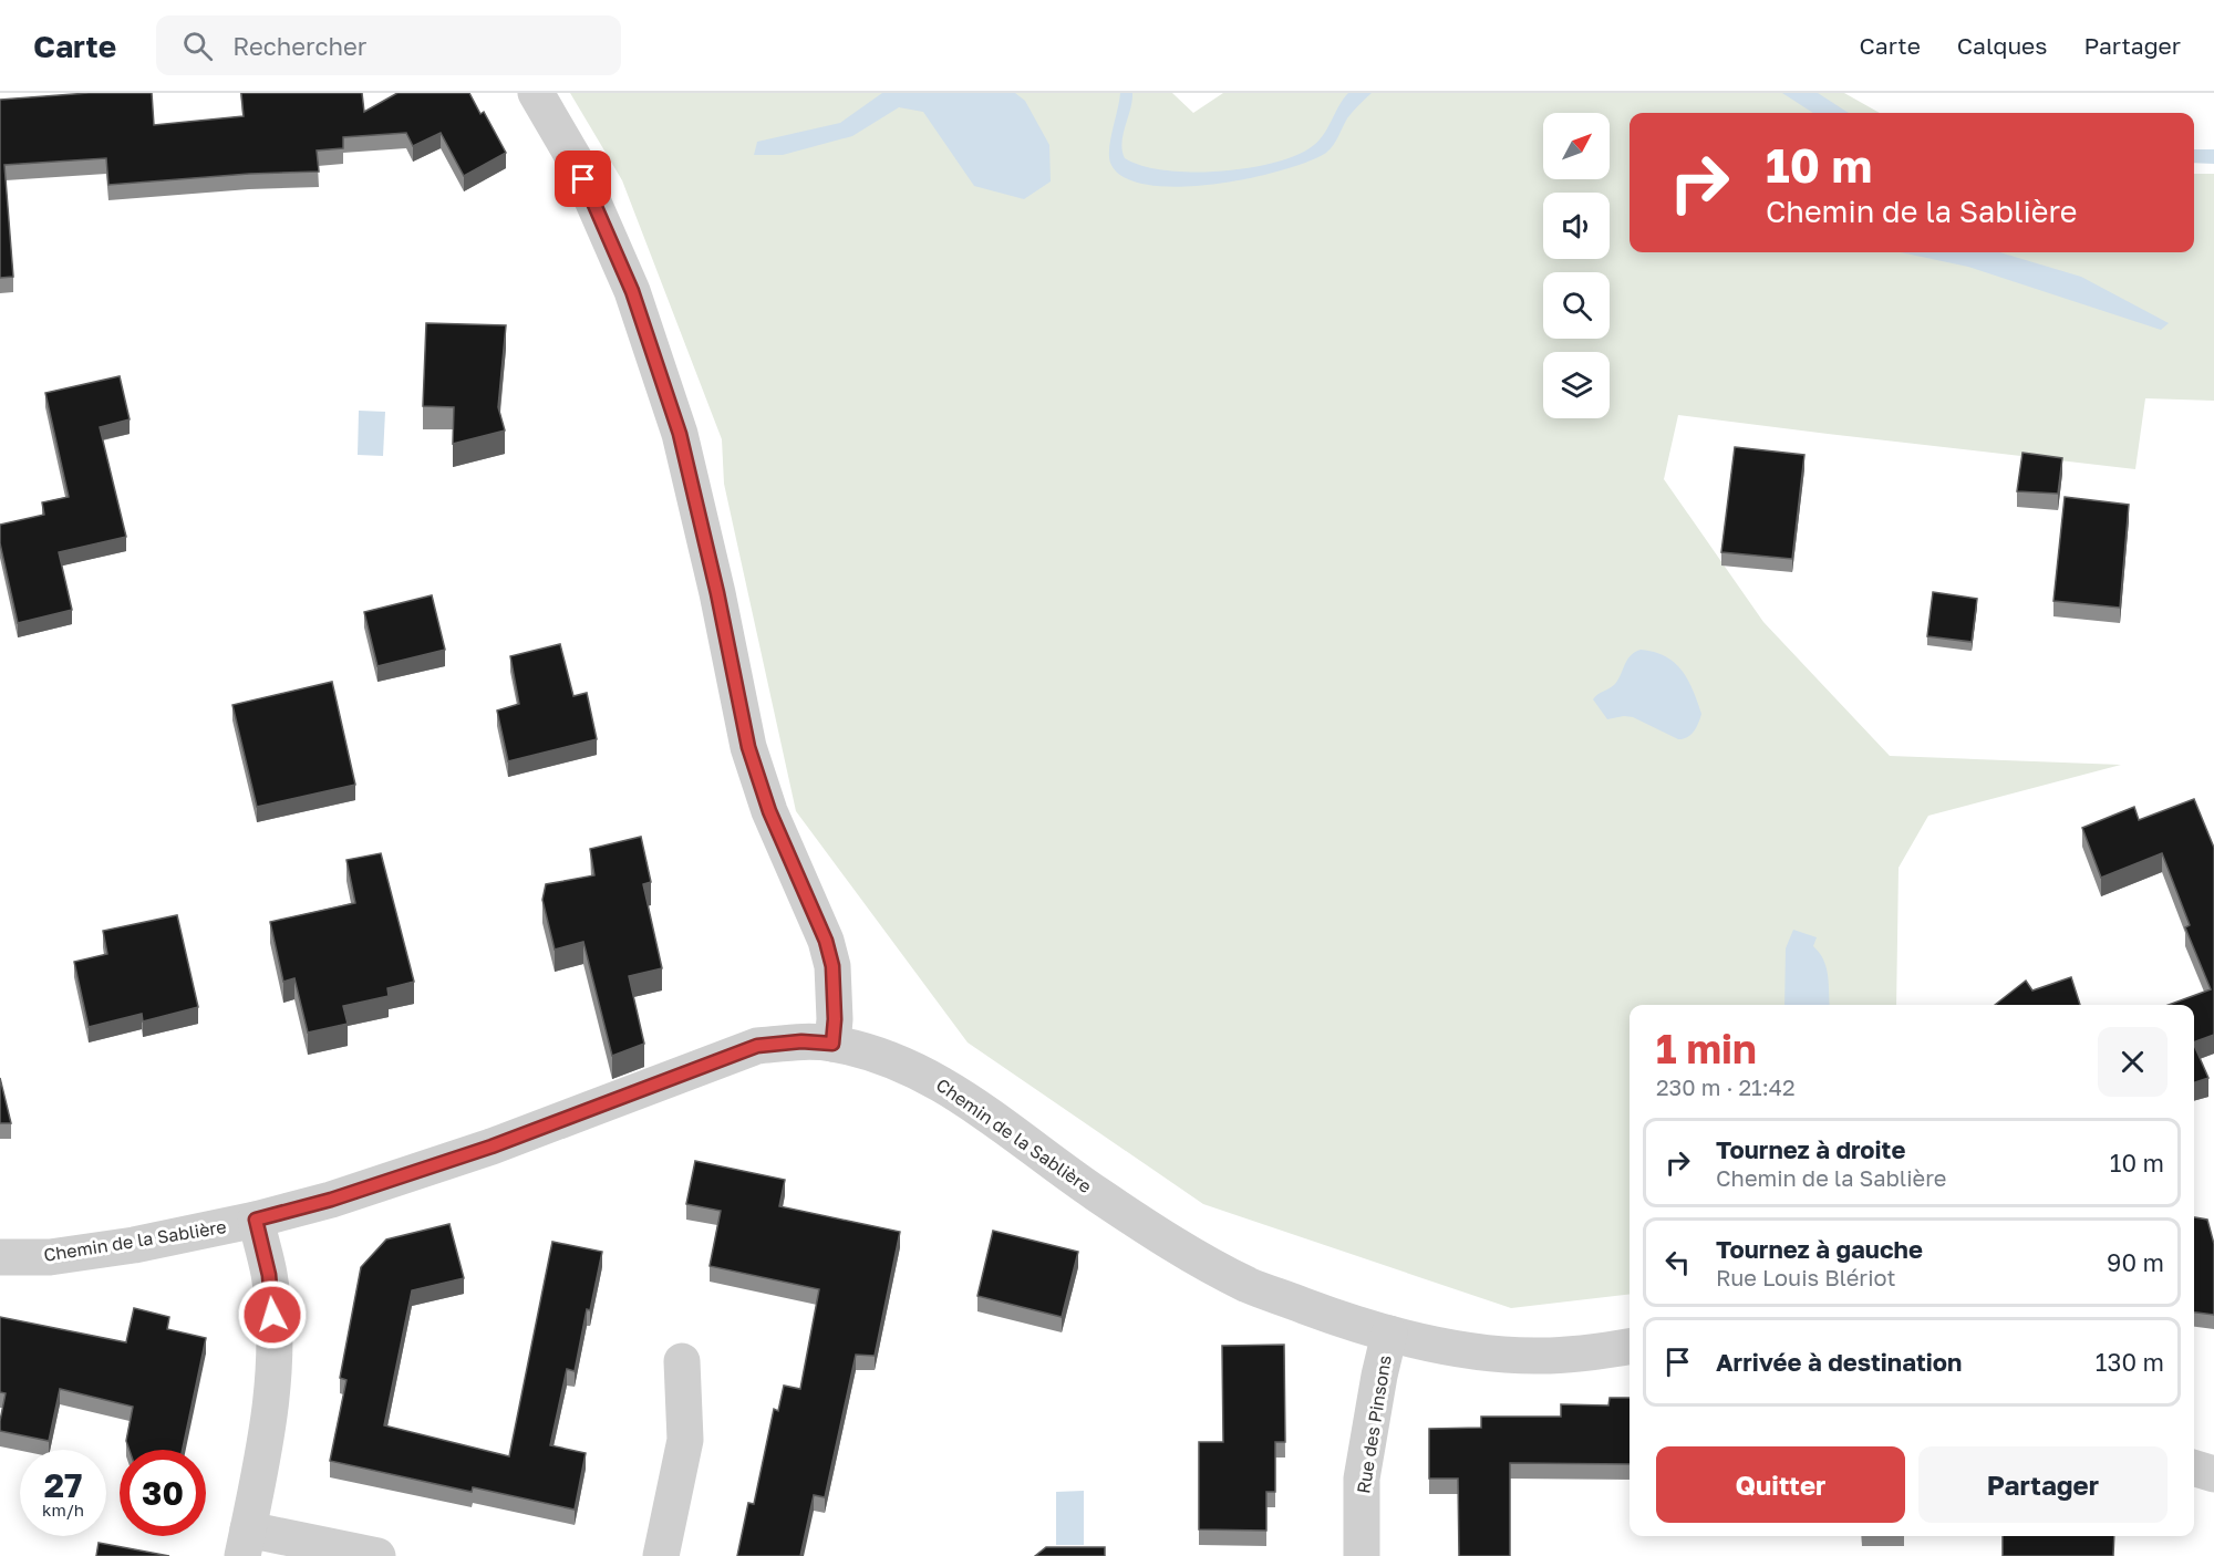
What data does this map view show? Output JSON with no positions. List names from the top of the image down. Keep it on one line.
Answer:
{"streets":{"street":["Chemin de la Sablière","Rue des Pinsons"]},"crossings":[["Chemin de la Sablière","Rue des Pinsons"]],"north":"top right","page":{"header":"Carte","search":"Rechercher","nav":["Carte","Calques","Partager"],"turn":["10 m","Chemin de la Sablière"],"heading":["1 min","230 m · 21:42"],"list":[{"name":"Tournez à droite","note":"Chemin de la Sablière","value":"10 m"},{"name":"Tournez à gauche","note":"Rue Louis Blériot","value":"90 m"},{"name":"Arrivée à destination","value":"130 m"}],"buttons":["Quitter","Partager"],"speed":"27 km/h","limit":"30"}}
